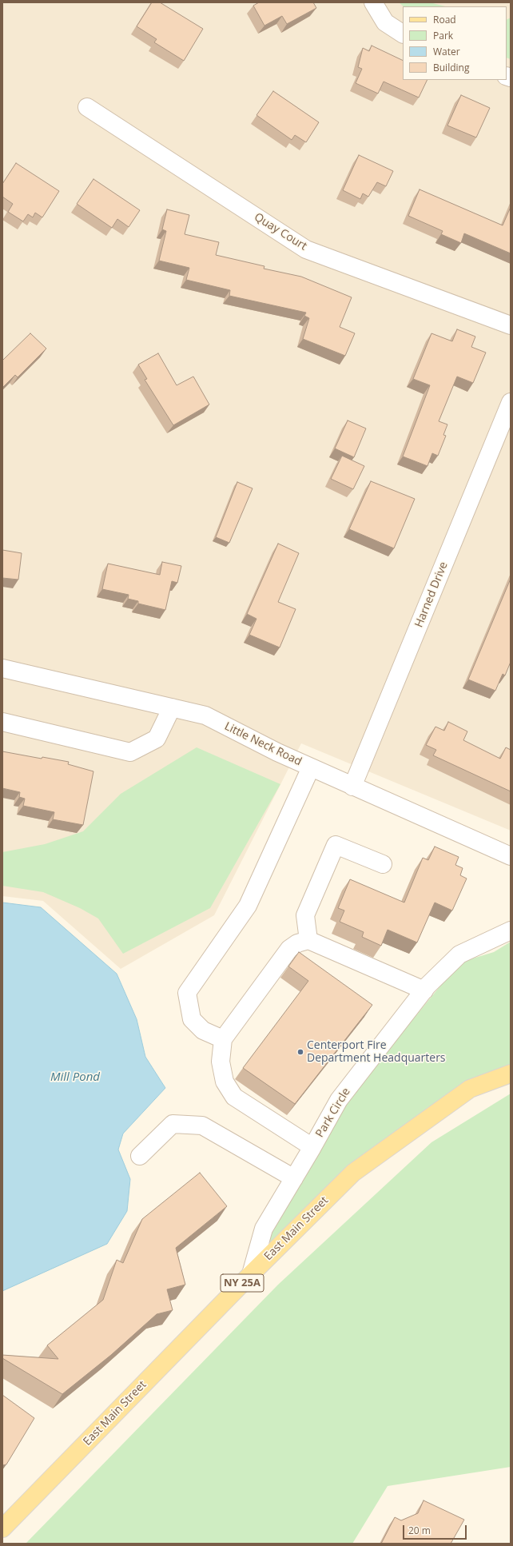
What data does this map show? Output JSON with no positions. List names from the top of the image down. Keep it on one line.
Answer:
{"streets":{"main road":["East Main Street","NY 25A"],"street":["Quay Court","Harned Drive","Little Neck Road","Park Circle"]},"crossings":[["Harned Drive","Little Neck Road"],["Park Circle","East Main Street"]],"water":["Mill Pond"],"places":["Centerport Fire Department Headquarters"],"legend":["Road","Park","Water","Building"],"scale_bar":"20 m"}
